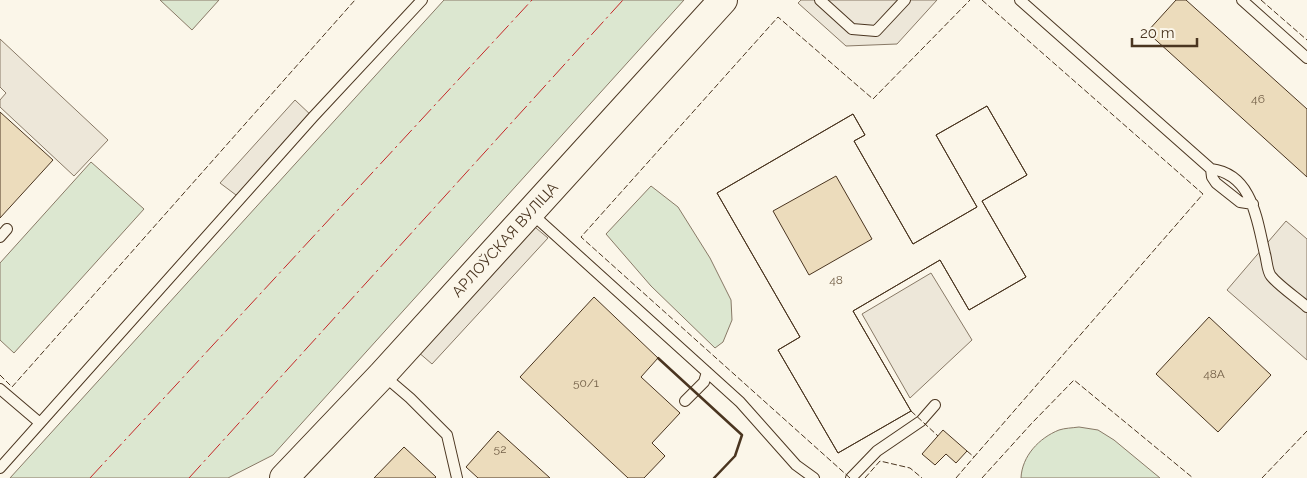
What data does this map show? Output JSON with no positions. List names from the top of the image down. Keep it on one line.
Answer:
{"streets":{"street":["АРЛОЎСКАЯ ВУЛІЦА"]},"house_numbers":["46","48","48А","50/1","52"],"scale_bar":"20 m"}
